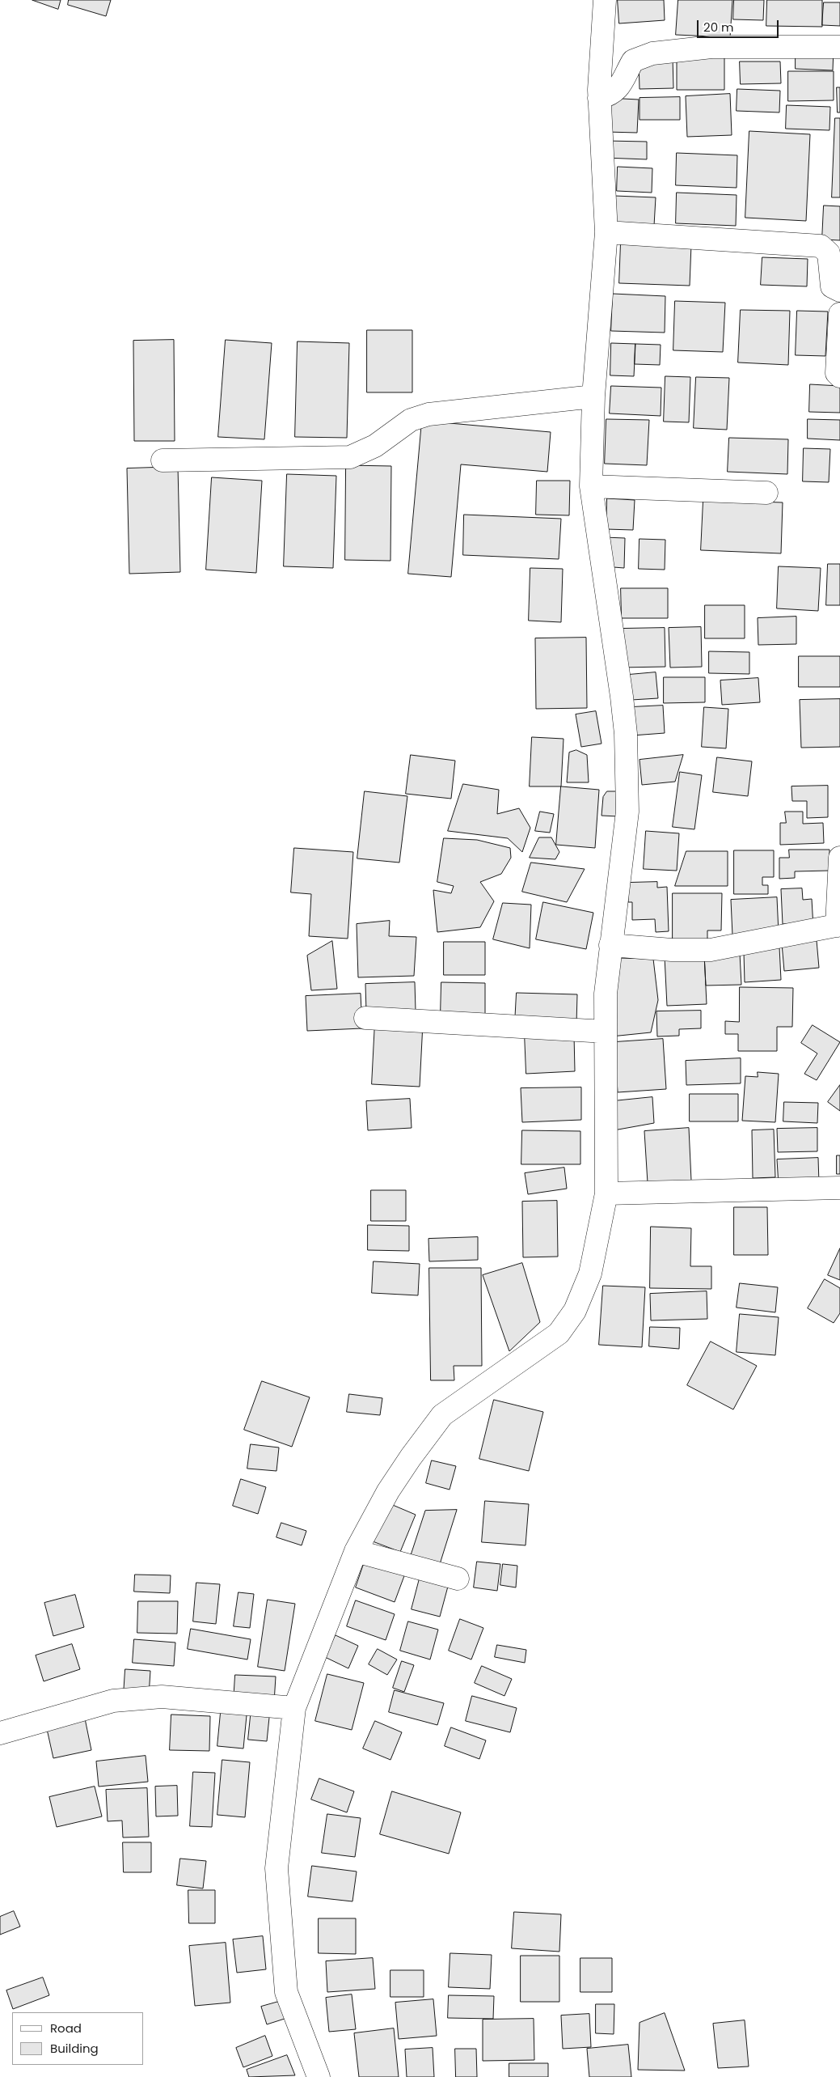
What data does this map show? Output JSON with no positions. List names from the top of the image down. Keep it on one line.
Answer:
{"legend":["Road","Building"],"scale_bar":"20 m"}
